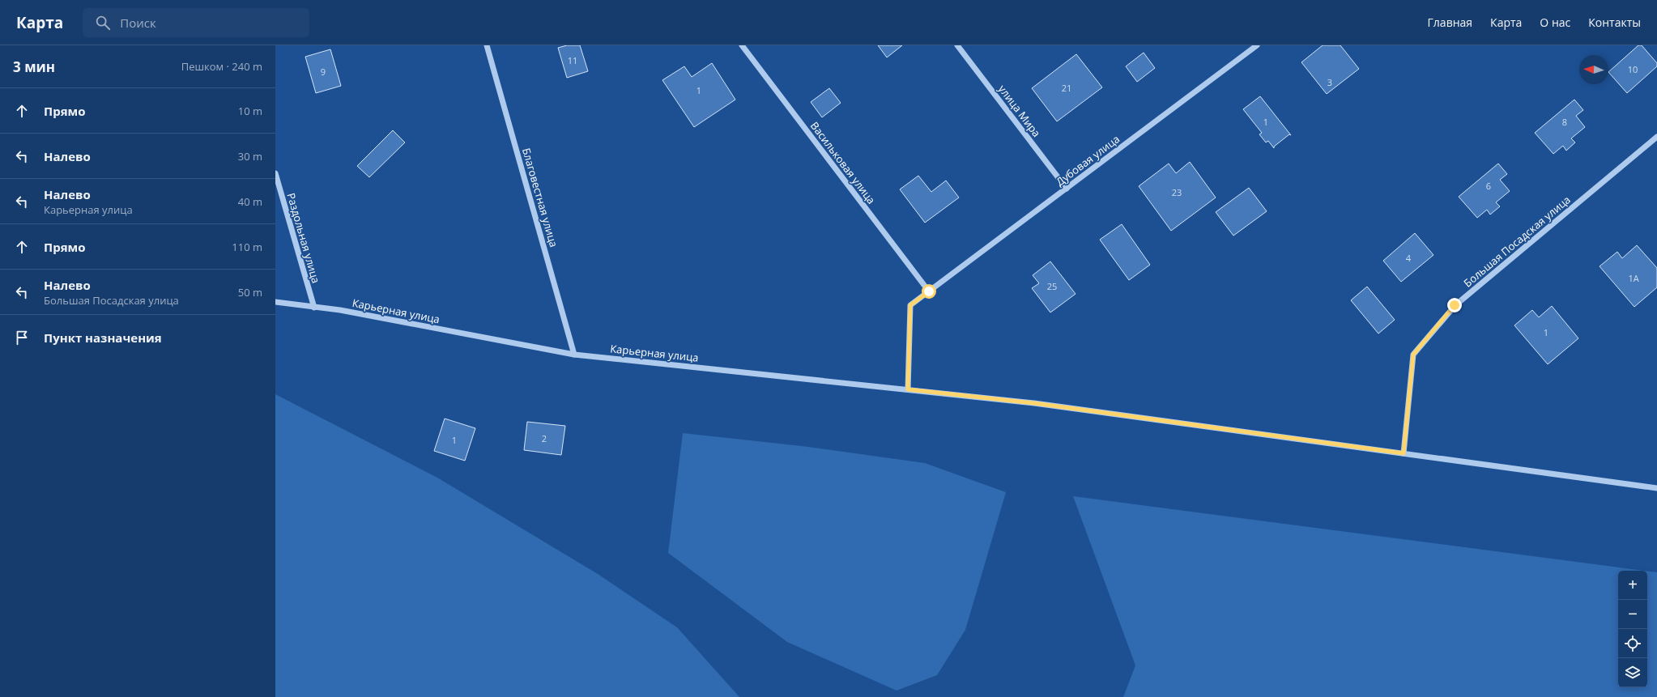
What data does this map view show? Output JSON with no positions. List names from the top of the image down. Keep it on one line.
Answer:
{"streets":{"street":["улица Мира","Дубовая улица","Васильковая улица","Благовестная улица","Раздольная улица","Большая Посадская улица","Карьерная улица"]},"crossings":[["улица Мира","Дубовая улица"],["Дубовая улица","Васильковая улица"],["Дубовая улица","Карьерная улица"],["Благовестная улица","Карьерная улица"],["Раздольная улица","Карьерная улица"],["Большая Посадская улица","Карьерная улица"]],"house_numbers":["11","10","9","3","21","1","1","8","6","23","4","1А","25","1","2","1"],"north":"left","page":{"header":"Карта","search":"Поиск","nav":["Главная","Карта","О нас","Контакты"],"heading":["3 мин","Пешком · 240 m"],"list":[["Прямо","10 m"],["Налево","30 m"],["Налево","Карьерная улица","40 m"],["Прямо","110 m"],["Налево","Большая Посадская улица","50 m"],"Пункт назначения"],"map_buttons":["+","−"]}}
